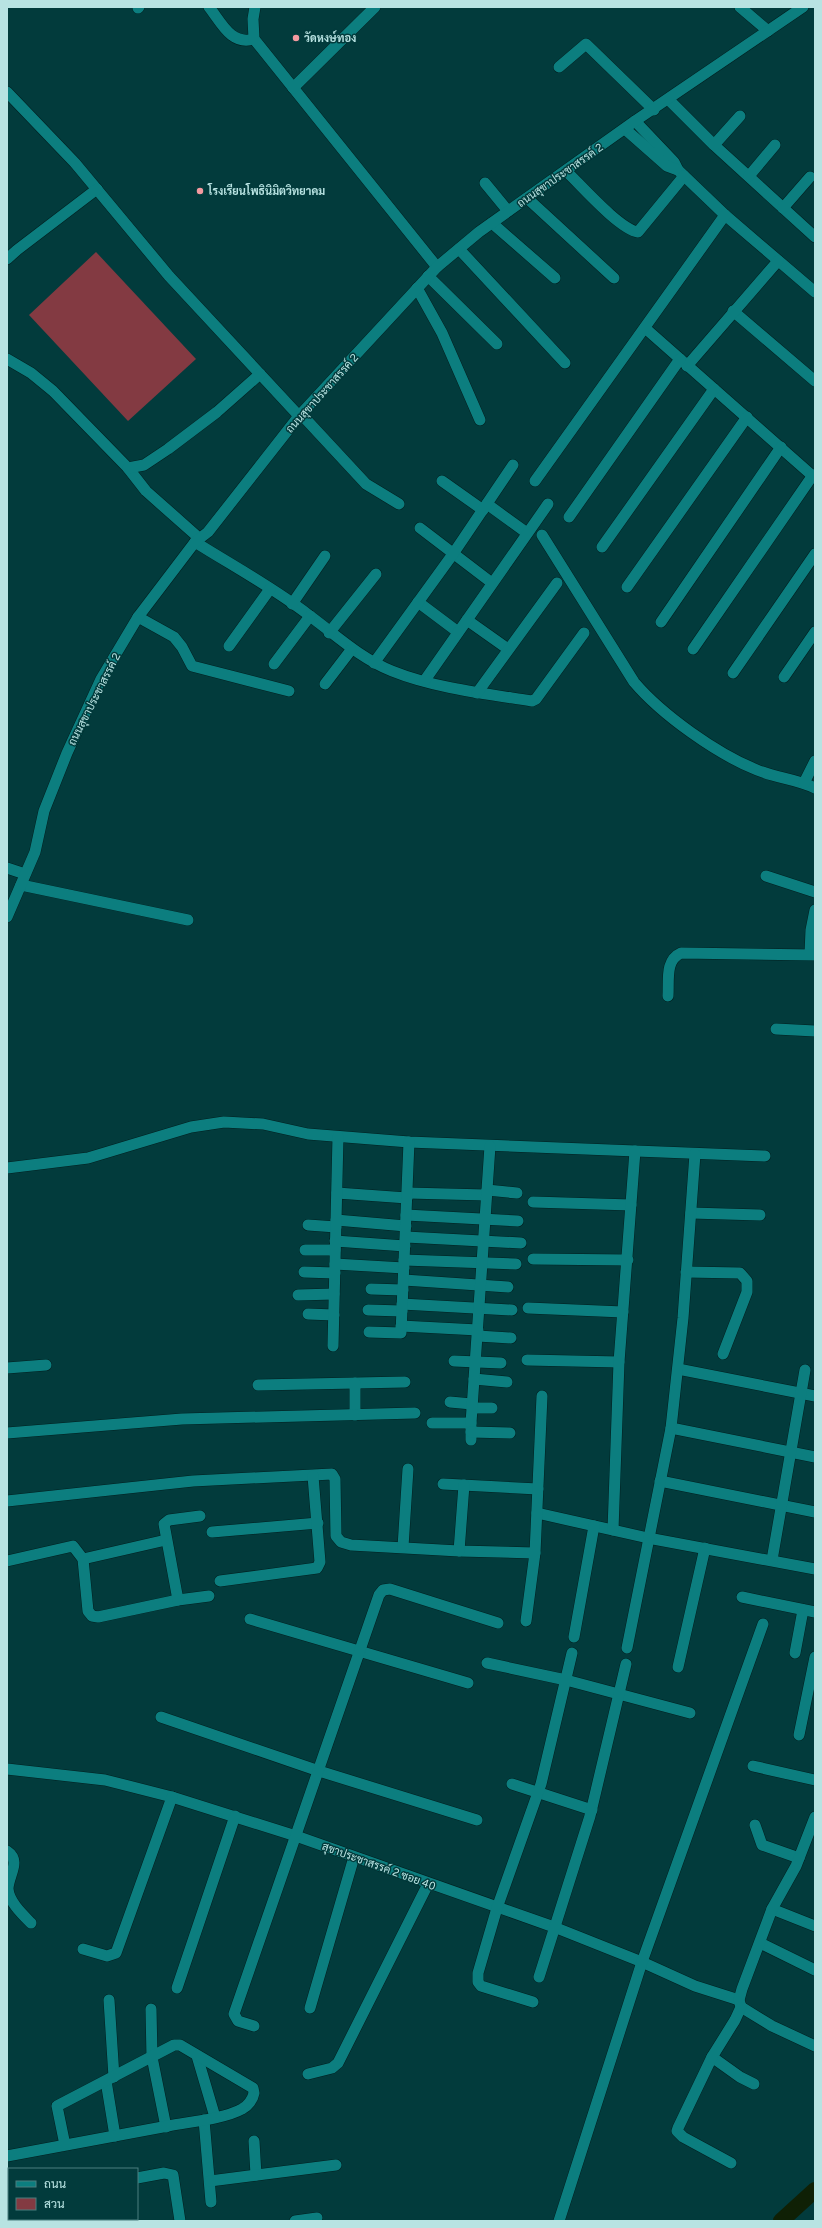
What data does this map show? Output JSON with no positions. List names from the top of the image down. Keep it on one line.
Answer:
{"streets":{"street":["ถนนสุขาประชาสรรค์ 2","สุขาประชาสรรค์ 2 ซอย 40"]},"places":["วัดหงษ์ทอง","โรงเรียนโพธินิมิตวิทยาคม"],"legend":["ถนน","สวน"]}
